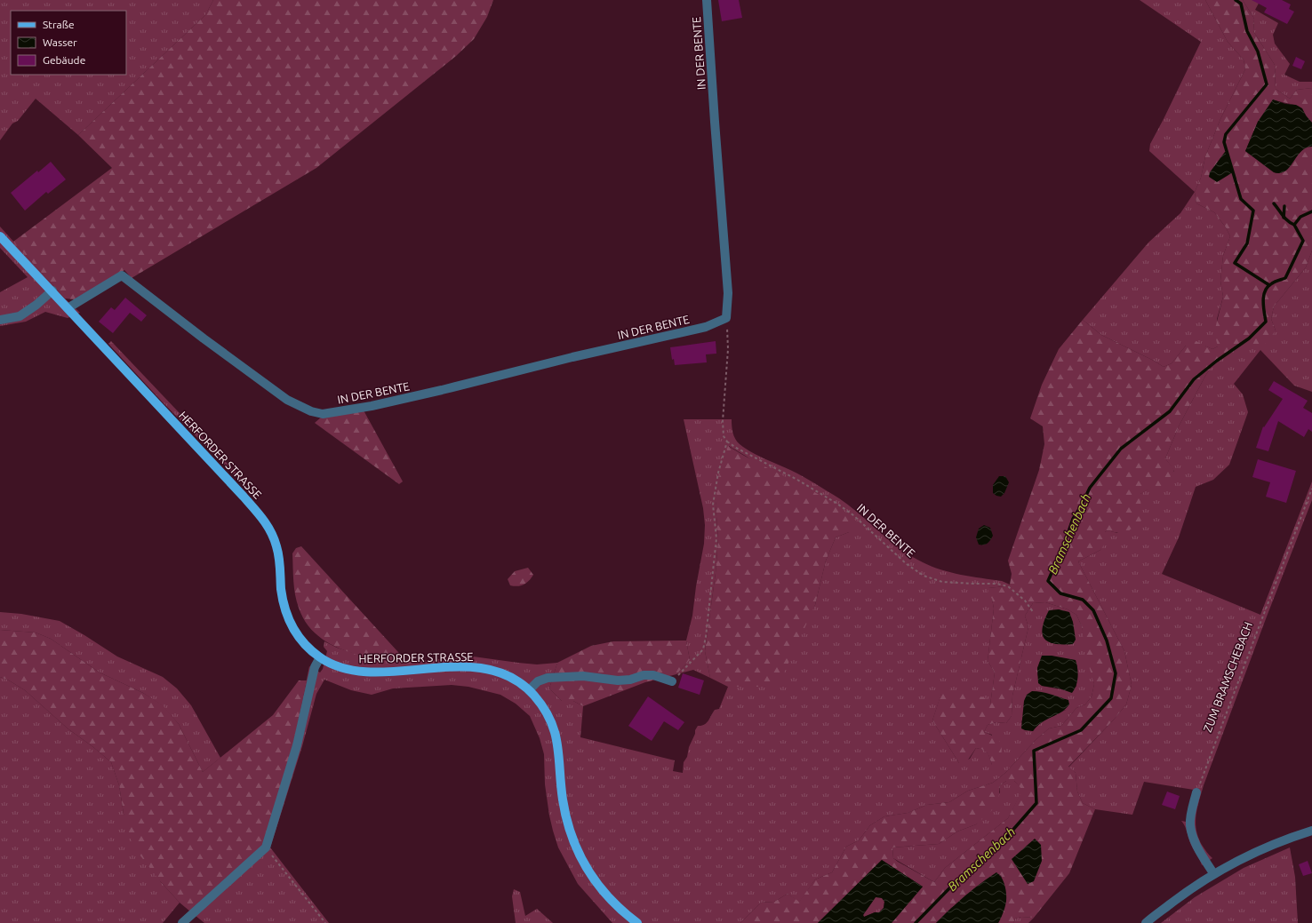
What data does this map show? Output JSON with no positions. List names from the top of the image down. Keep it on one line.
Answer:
{"streets":{"main road":["HERFORDER STRASSE"],"street":["IN DER BENTE"],"path":["ZUM BRAMSCHEBACH"]},"crossings":[["IN DER BENTE","HERFORDER STRASSE"]],"water":["Bramschenbach"],"legend":["Straße","Wasser","Gebäude"]}
